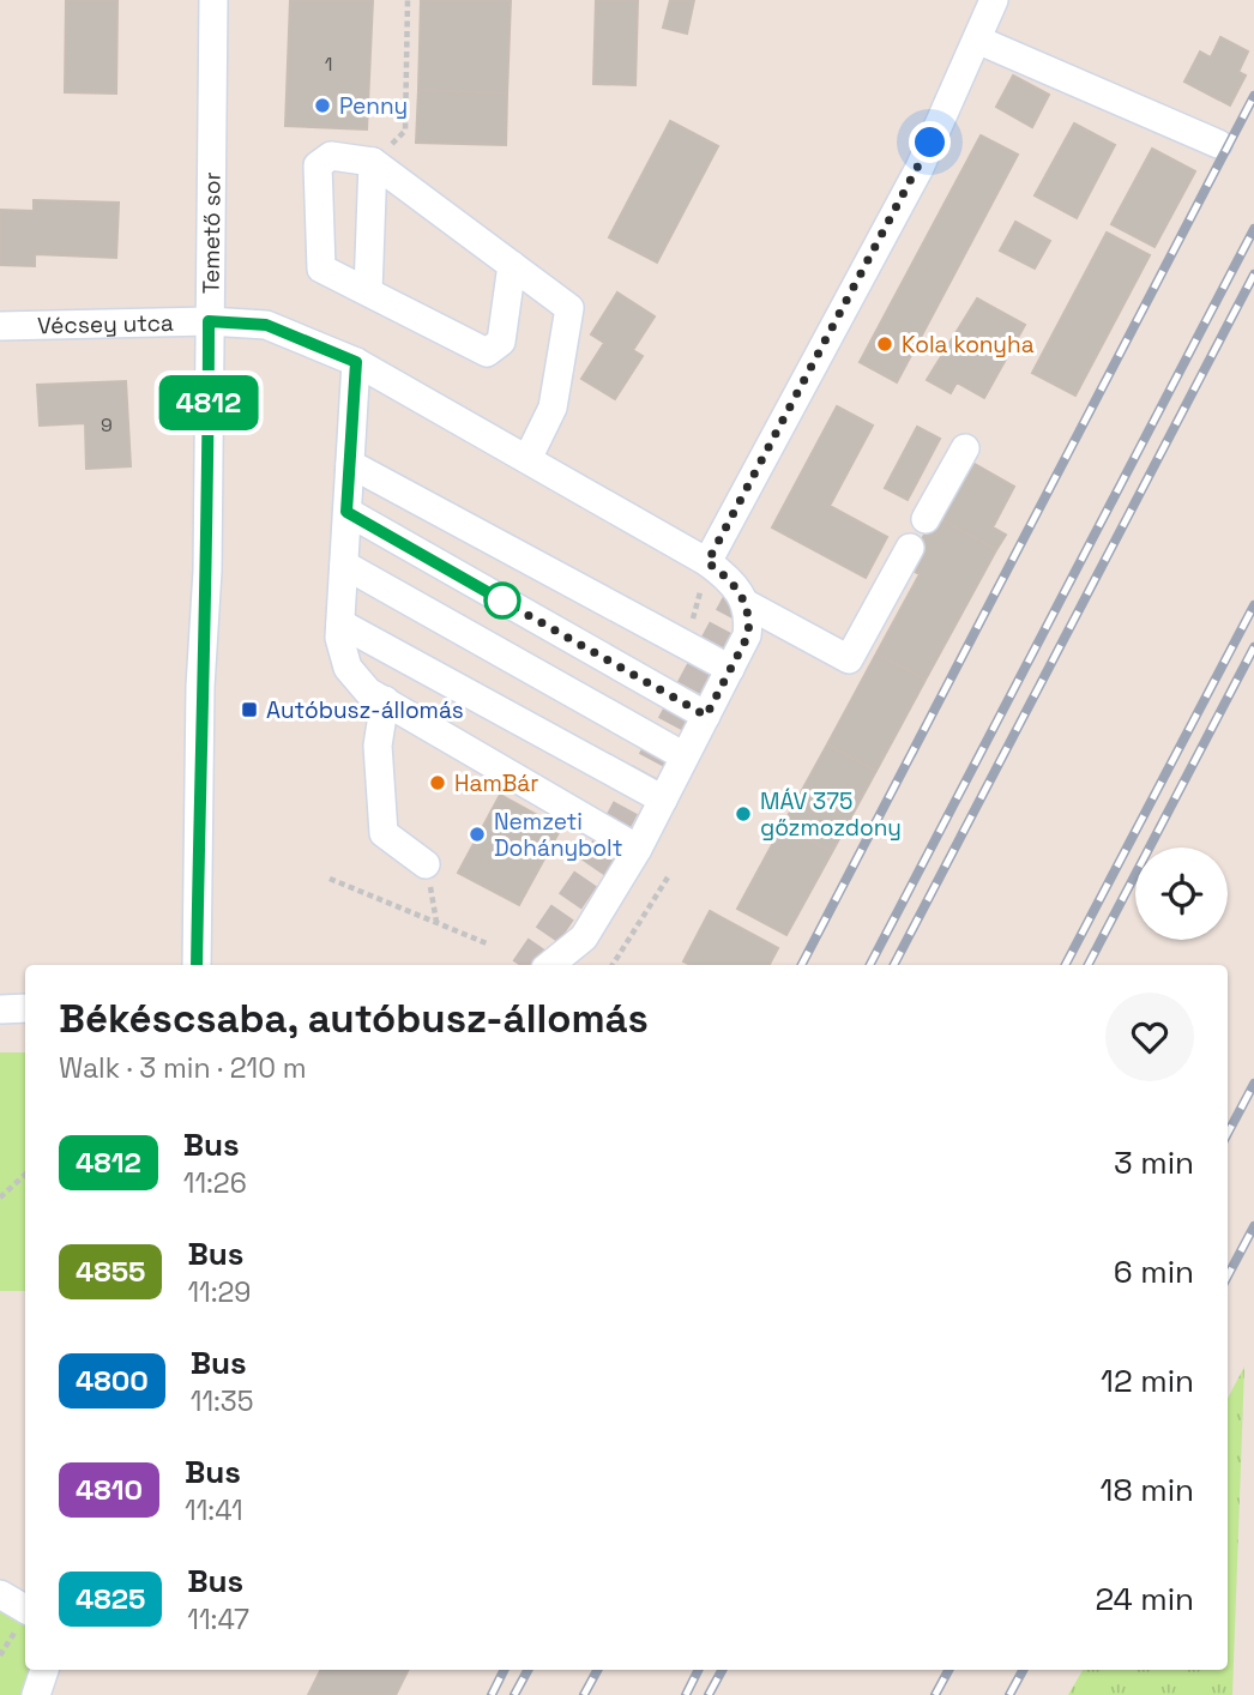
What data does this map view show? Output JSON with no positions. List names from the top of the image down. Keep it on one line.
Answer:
{"streets":{"street":["Temető sor","Vécsey utca"]},"crossings":[["Temető sor","Vécsey utca"]],"places":{"other":["Penny","Kola konyha","HamBár","MÁV 375 gőzmozdony","Nemzeti Dohánybolt"],"transit":["Autóbusz-állomás"]},"lines":["bus line 4812"],"house_numbers":["1","9"],"page":{"on_map":"4812","heading":["Békéscsaba, autóbusz-állomás","Walk · 3 min · 210 m"],"list":[{"mark":"4812","name":"Bus","note":"11:26","value":"3 min"},{"mark":"4855","name":"Bus","note":"11:29","value":"6 min"},{"mark":"4800","name":"Bus","note":"11:35","value":"12 min"},{"mark":"4810","name":"Bus","note":"11:41","value":"18 min"},{"mark":"4825","name":"Bus","note":"11:47","value":"24 min"}]}}
